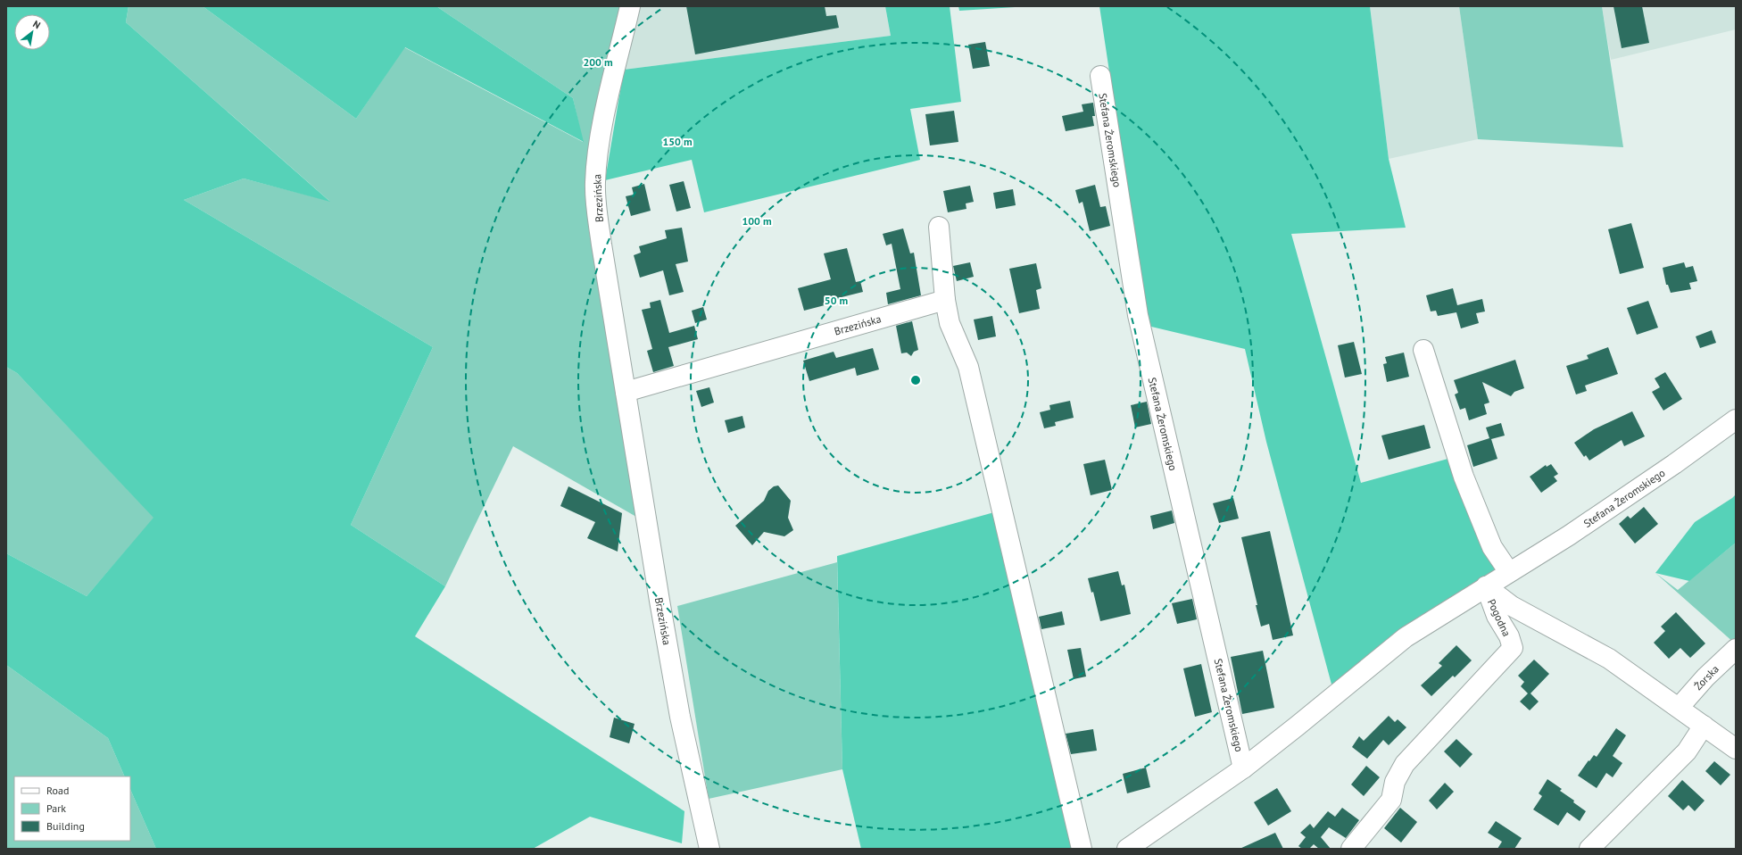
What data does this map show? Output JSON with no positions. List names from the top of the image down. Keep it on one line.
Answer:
{"streets":{"street":["Stefana Żeromskiego","Brzezińska","Pogodna","Żorska"]},"crossings":[["Stefana Żeromskiego","Pogodna"],["Pogodna","Żorska"]],"legend":["Road","Park","Building"],"north":"top right","rings":["200 m","150 m","100 m","50 m"]}
